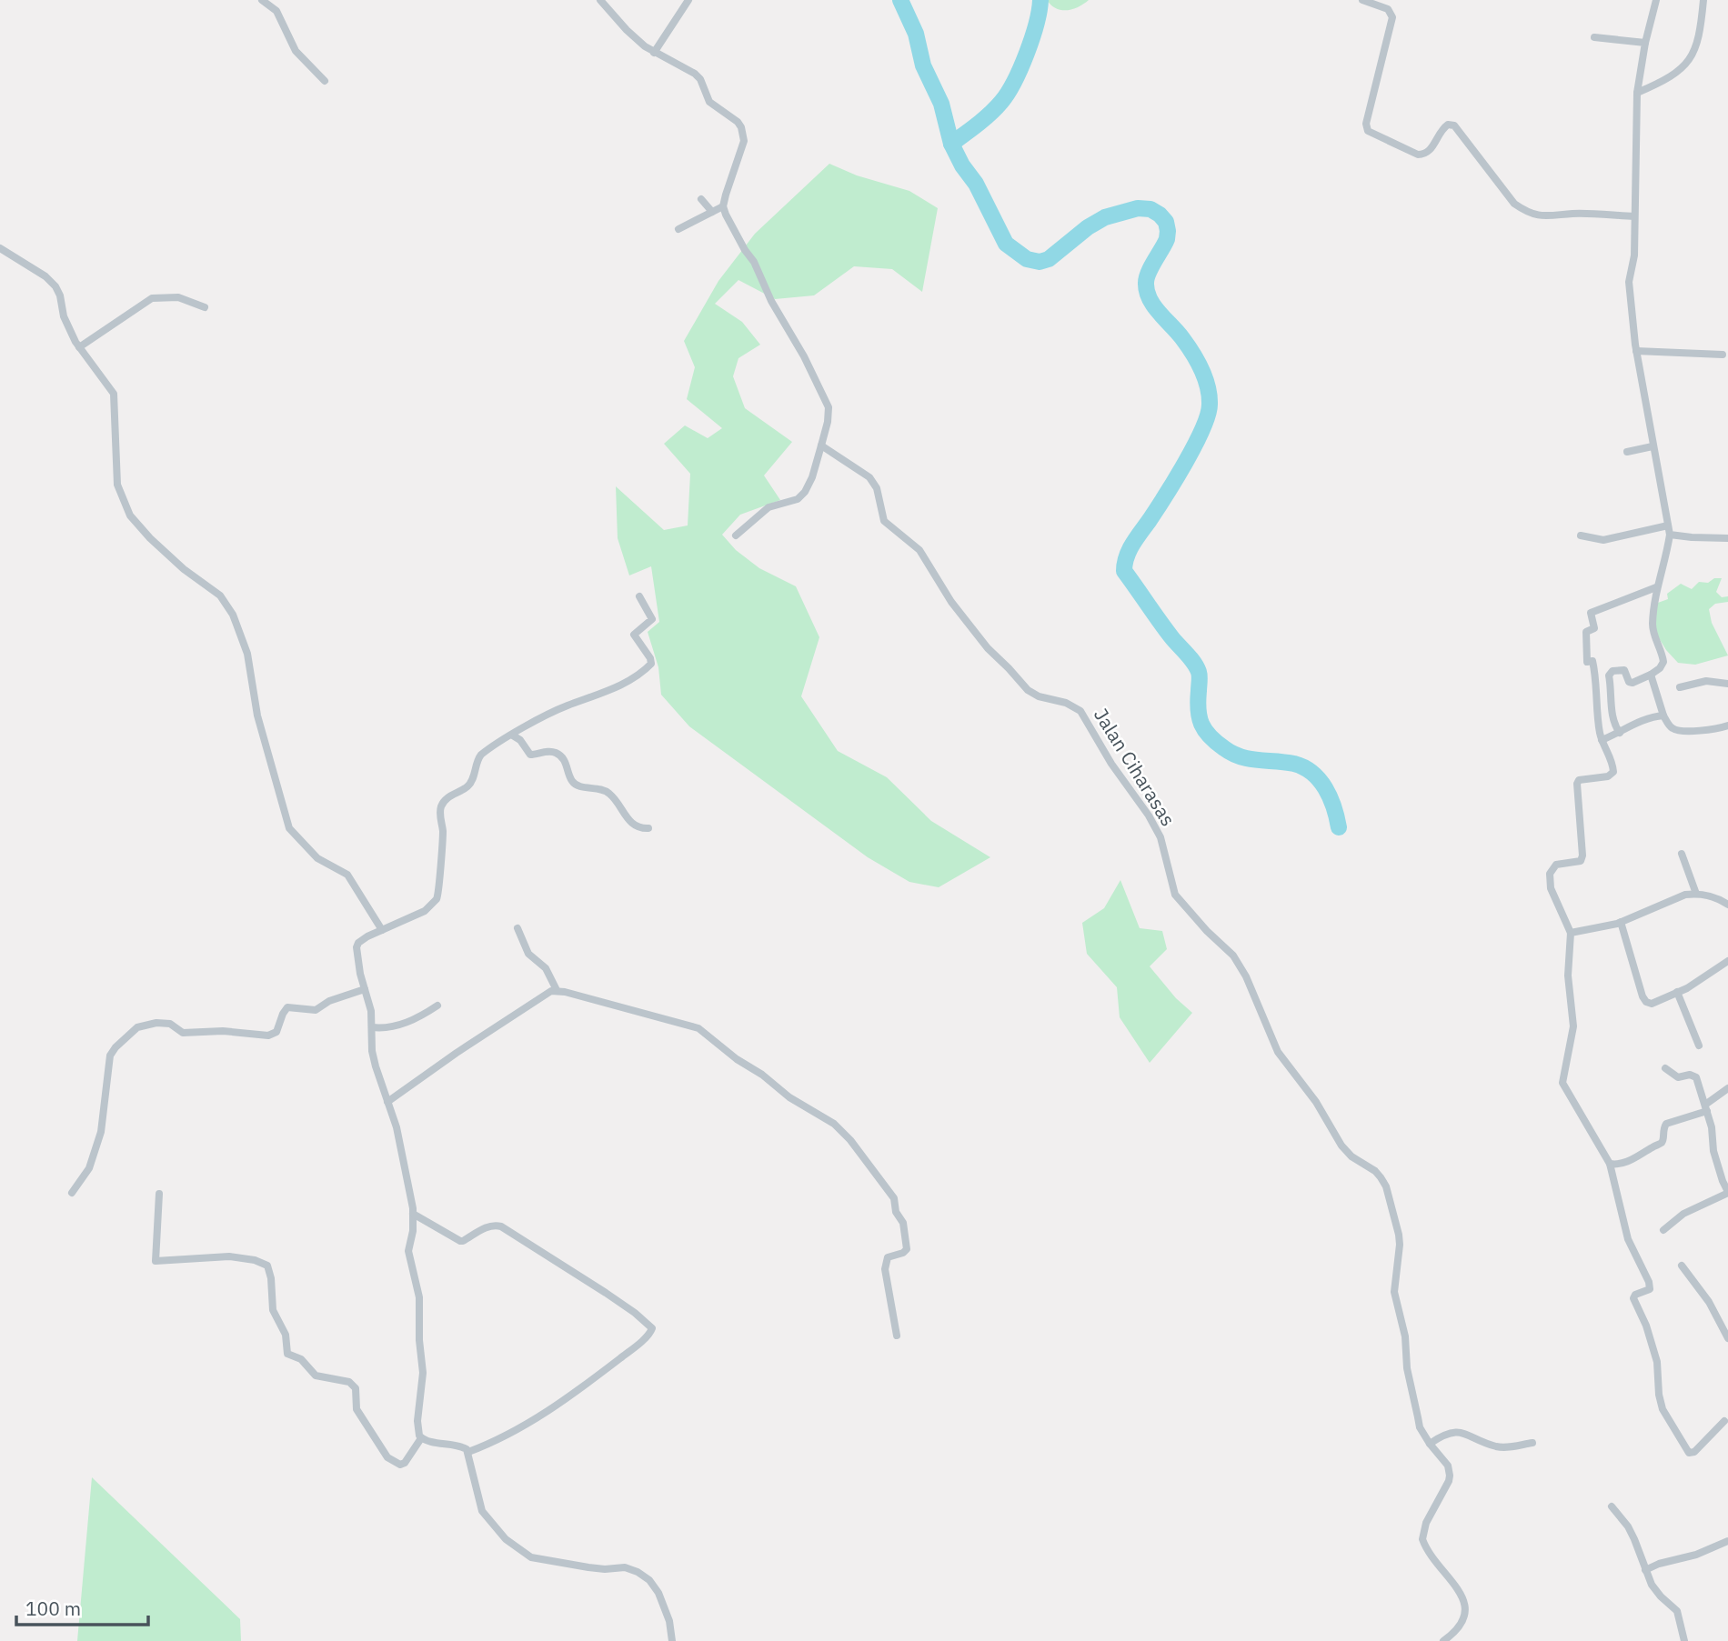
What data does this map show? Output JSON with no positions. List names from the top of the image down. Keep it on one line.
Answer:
{"streets":{"street":["Jalan Ciharasas"]},"scale_bar":"100 m"}
